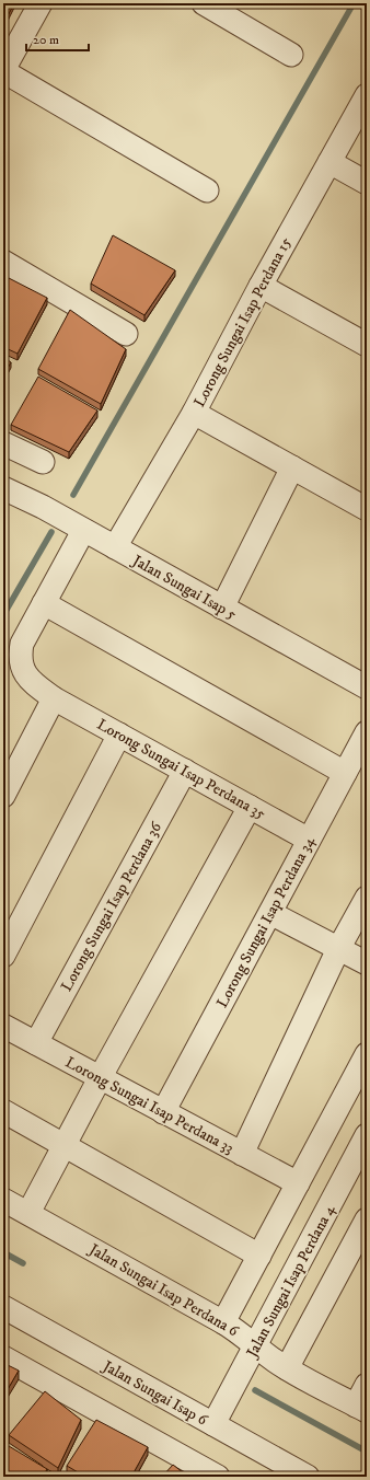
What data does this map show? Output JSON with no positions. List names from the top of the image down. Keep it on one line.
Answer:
{"streets":{"street":["Lorong Sungai Isap Perdana 15","Jalan Sungai Isap 5","Lorong Sungai Isap Perdana 35","Lorong Sungai Isap Perdana 36","Lorong Sungai Isap Perdana 34","Lorong Sungai Isap Perdana 33","Jalan Sungai Isap Perdana 4","Jalan Sungai Isap Perdana 6","Jalan Sungai Isap 6"]},"crossings":[["Lorong Sungai Isap Perdana 15","Jalan Sungai Isap 5"],["Jalan Sungai Isap 5","Lorong Sungai Isap Perdana 35"],["Lorong Sungai Isap Perdana 35","Lorong Sungai Isap Perdana 36"],["Lorong Sungai Isap Perdana 35","Lorong Sungai Isap Perdana 34"],["Lorong Sungai Isap Perdana 36","Lorong Sungai Isap Perdana 33"],["Lorong Sungai Isap Perdana 34","Lorong Sungai Isap Perdana 33"],["Jalan Sungai Isap Perdana 4","Jalan Sungai Isap Perdana 6"],["Jalan Sungai Isap Perdana 4","Jalan Sungai Isap 6"]],"scale_bar":"20 m"}
